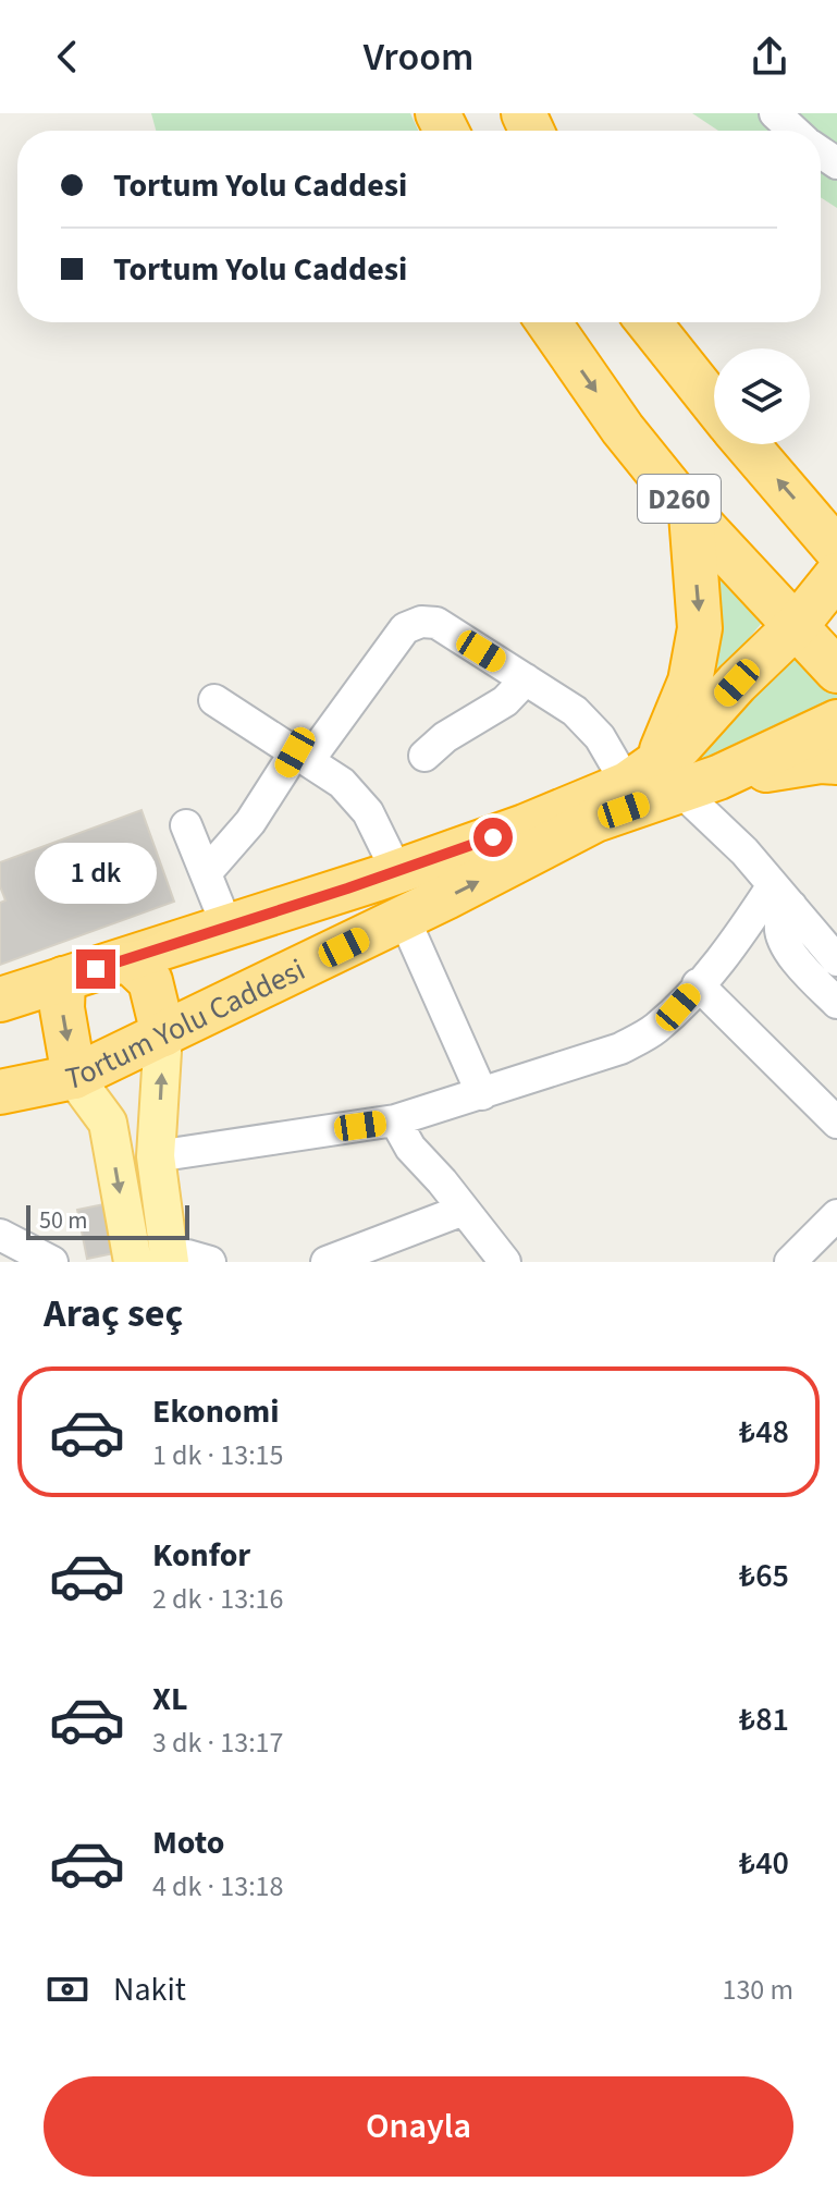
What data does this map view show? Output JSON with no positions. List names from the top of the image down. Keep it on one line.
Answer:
{"streets":{"highway":["D260","Tortum Yolu Caddesi"]},"crossings":[["D260","Tortum Yolu Caddesi"]],"scale_bar":"50 m","page":{"header":"Vroom","banner":["Tortum Yolu Caddesi","Tortum Yolu Caddesi"],"bubble":"1 dk","scale":"50 m","heading":"Araç seç","list":[{"name":"Ekonomi","note":"1 dk · 13:15","value":"₺48"},{"name":"Konfor","note":"2 dk · 13:16","value":"₺65"},{"name":"XL","note":"3 dk · 13:17","value":"₺81"},{"name":"Moto","note":"4 dk · 13:18","value":"₺40"}],"pay":["Nakit","130 m"],"buttons":"Onayla"}}
